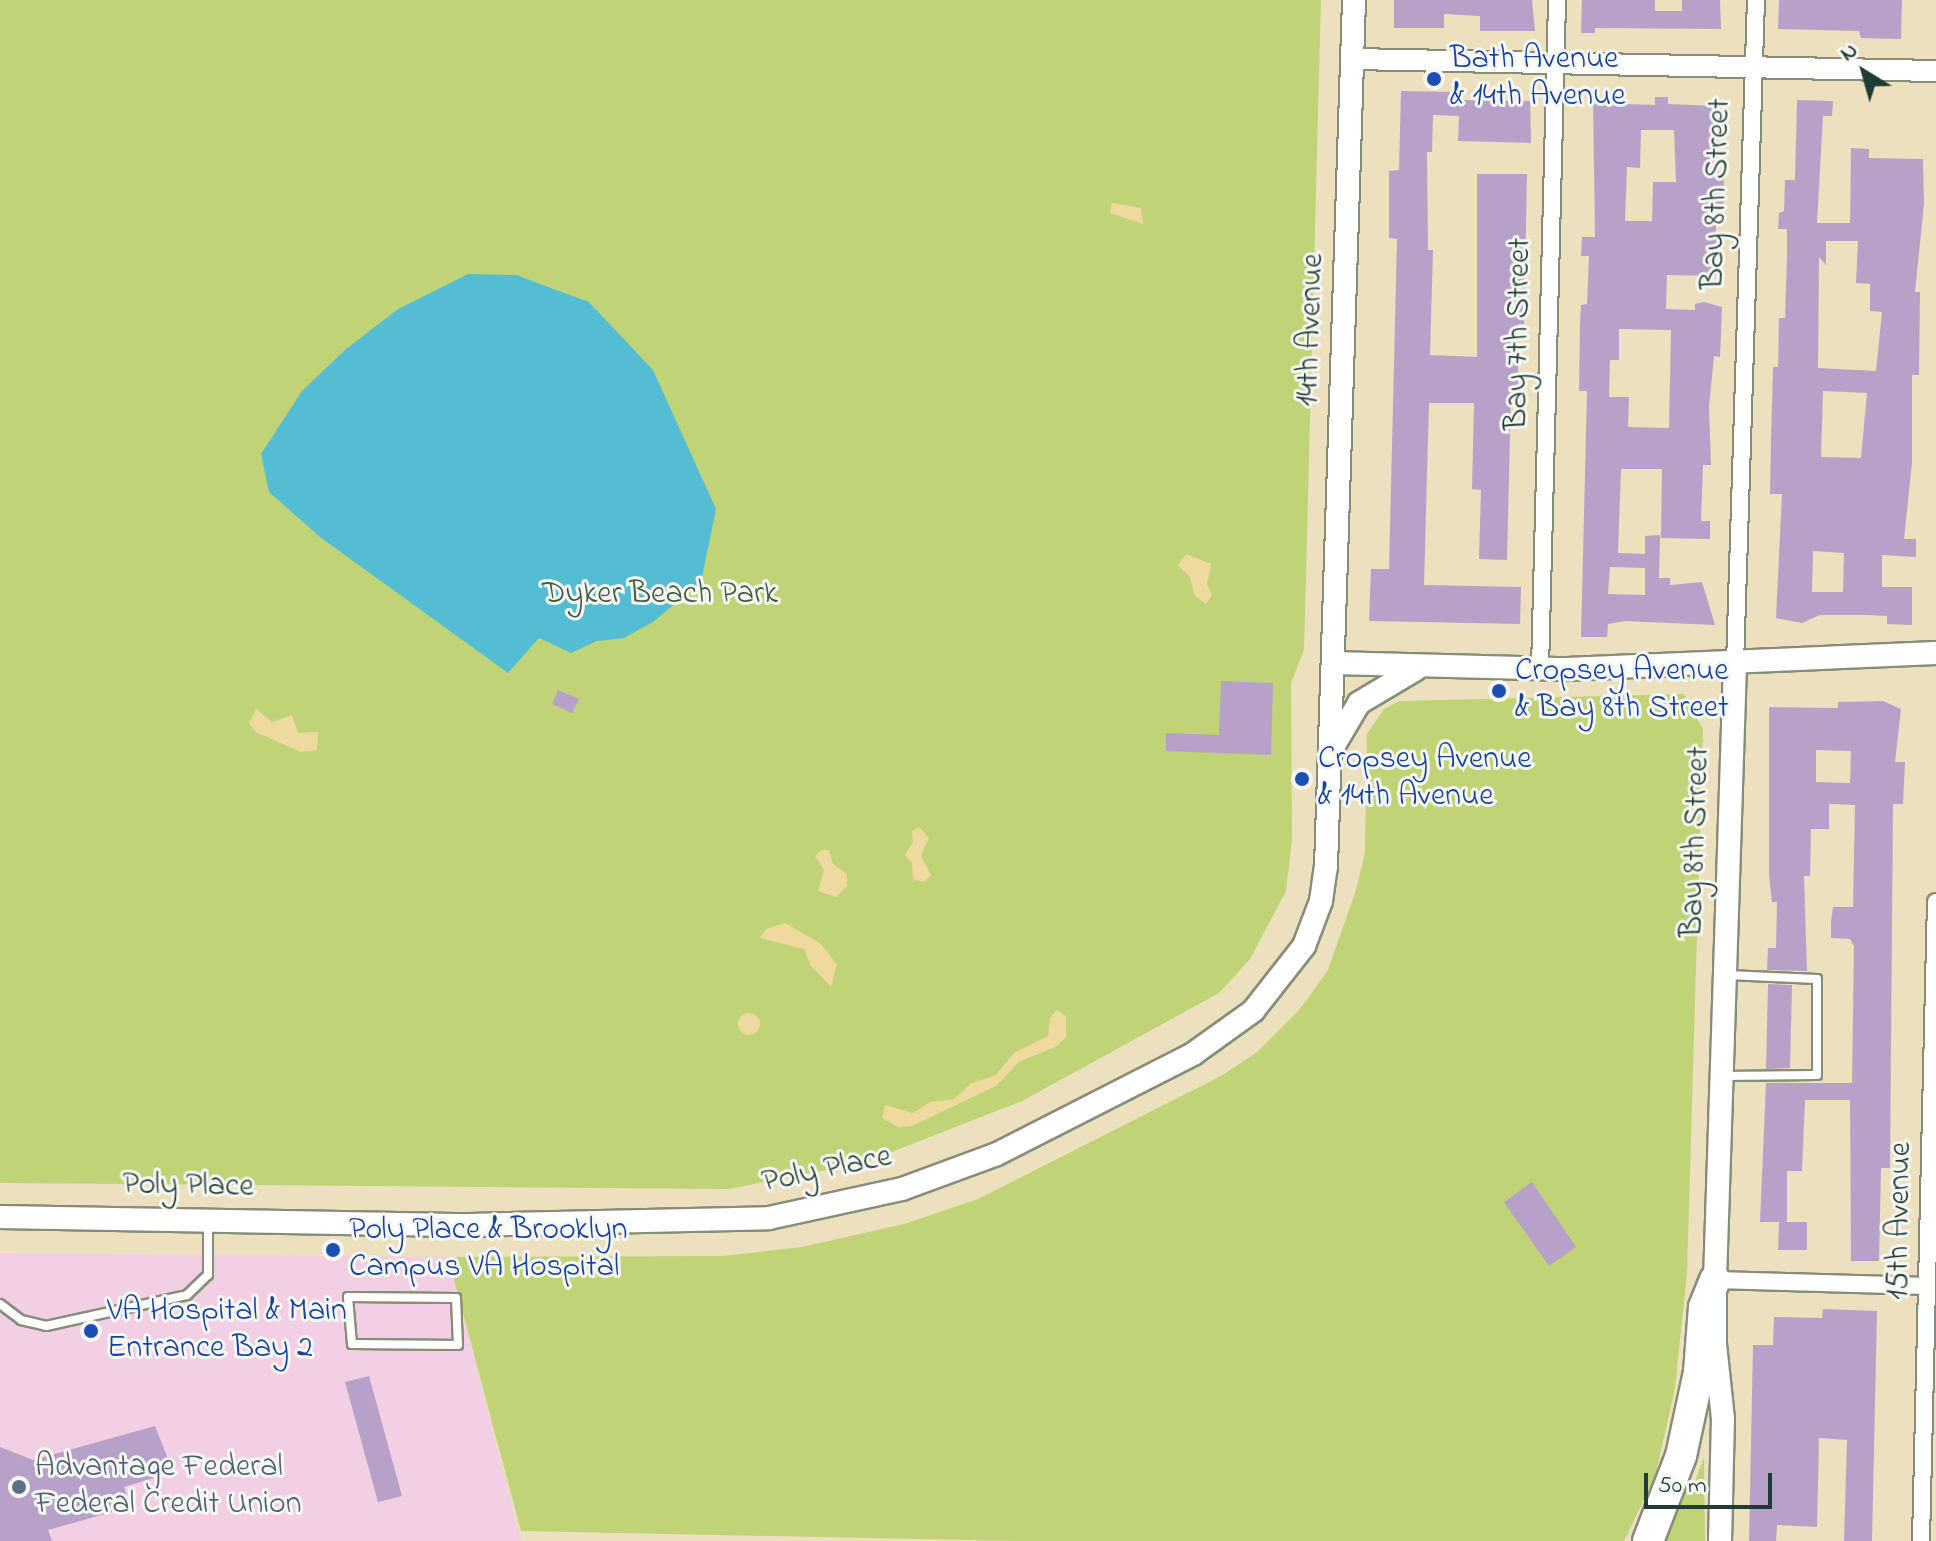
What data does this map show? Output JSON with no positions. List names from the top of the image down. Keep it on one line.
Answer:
{"streets":{"main road":["Bay 8th Street","14th Avenue","Poly Place"],"street":["Bay 7th Street","15th Avenue"]},"crossings":[["14th Avenue","Poly Place"]],"parks":["Dyker Beach Park"],"places":["Bath Avenue & 14th Avenue","Cropsey Avenue & Bay 8th Street","Cropsey Avenue & 14th Avenue","Poly Place & Brooklyn Campus VA Hospital","VA Hospital & Main Entrance Bay 2","Advantage Federal Federal Credit Union"],"scale_bar":"50 m","north":"top left"}
